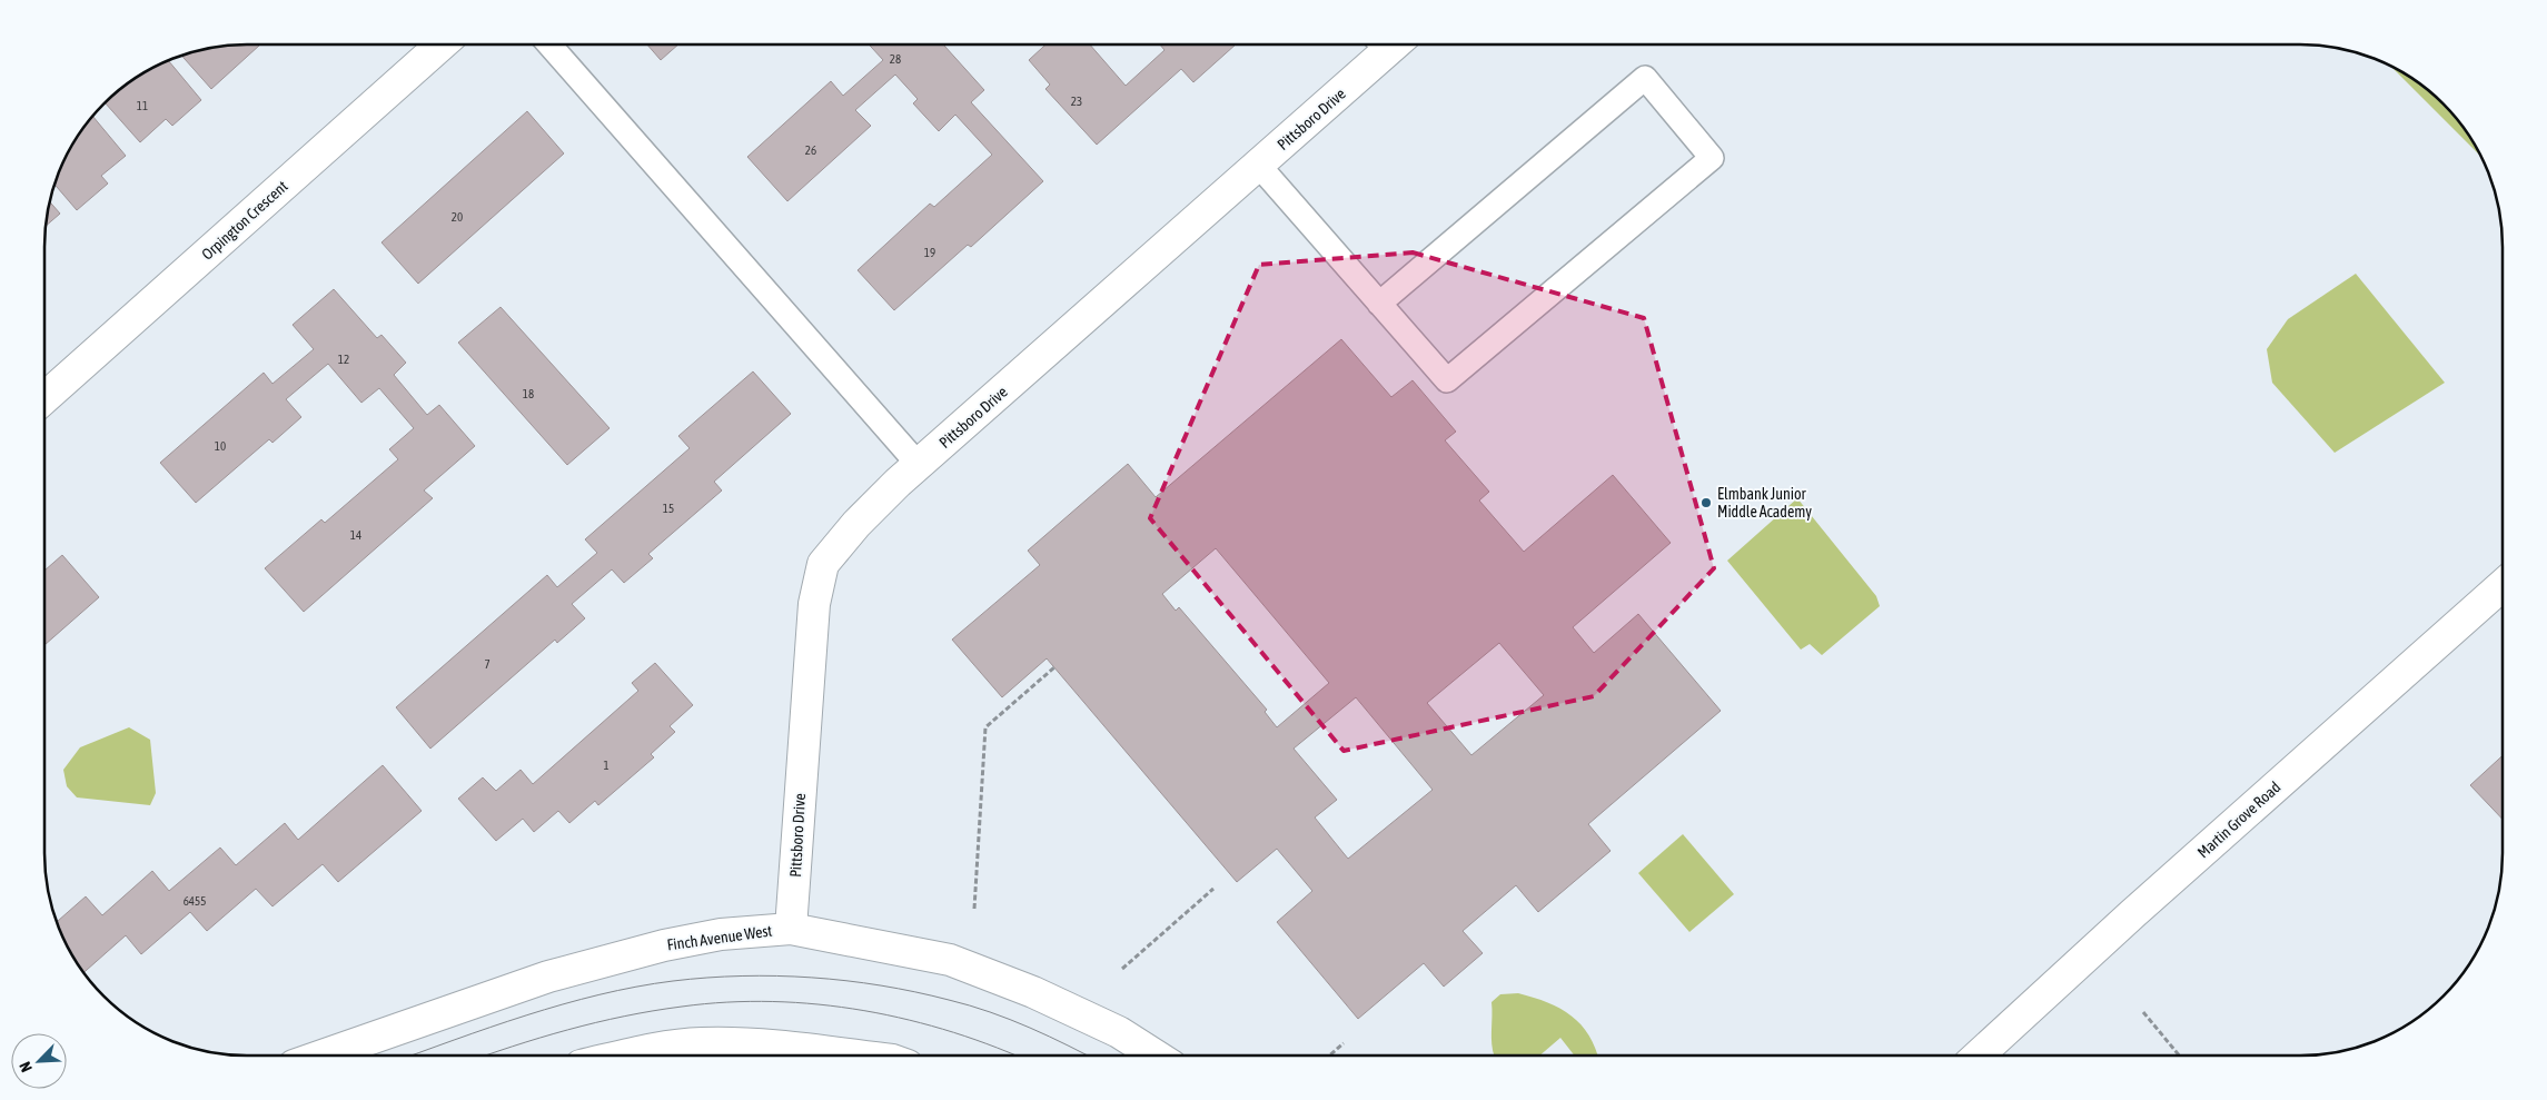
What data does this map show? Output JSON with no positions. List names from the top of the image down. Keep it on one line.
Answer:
{"streets":{"main road":["Pittsboro Drive","Orpington Crescent","Martin Grove Road","Finch Avenue West"]},"crossings":[["Pittsboro Drive","Finch Avenue West"]],"places":["Elmbank Junior Middle Academy"],"house_numbers":["28","23","11","26","20","19","12","18","10","15","14","7","1","6455"],"north":"bottom left"}
